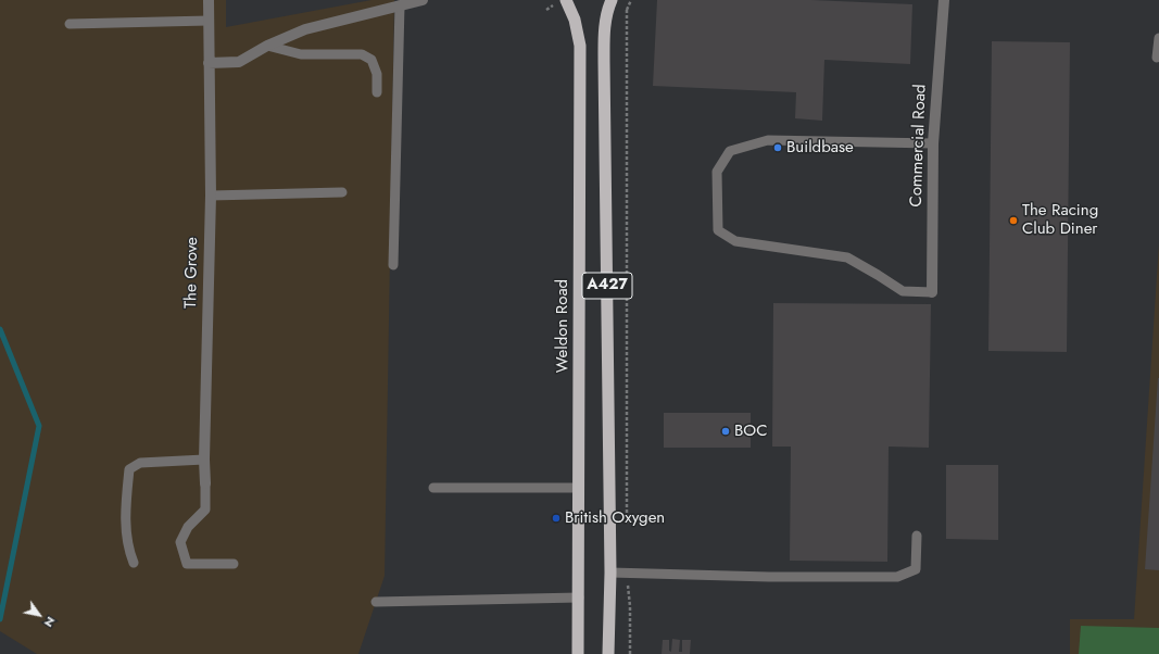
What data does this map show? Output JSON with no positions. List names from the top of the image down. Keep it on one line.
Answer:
{"streets":{"highway":["A427","Weldon Road"],"street":["Commercial Road","The Grove"]},"places":["Buildbase","The Racing Club Diner","BOC","British Oxygen"],"north":"bottom right"}
